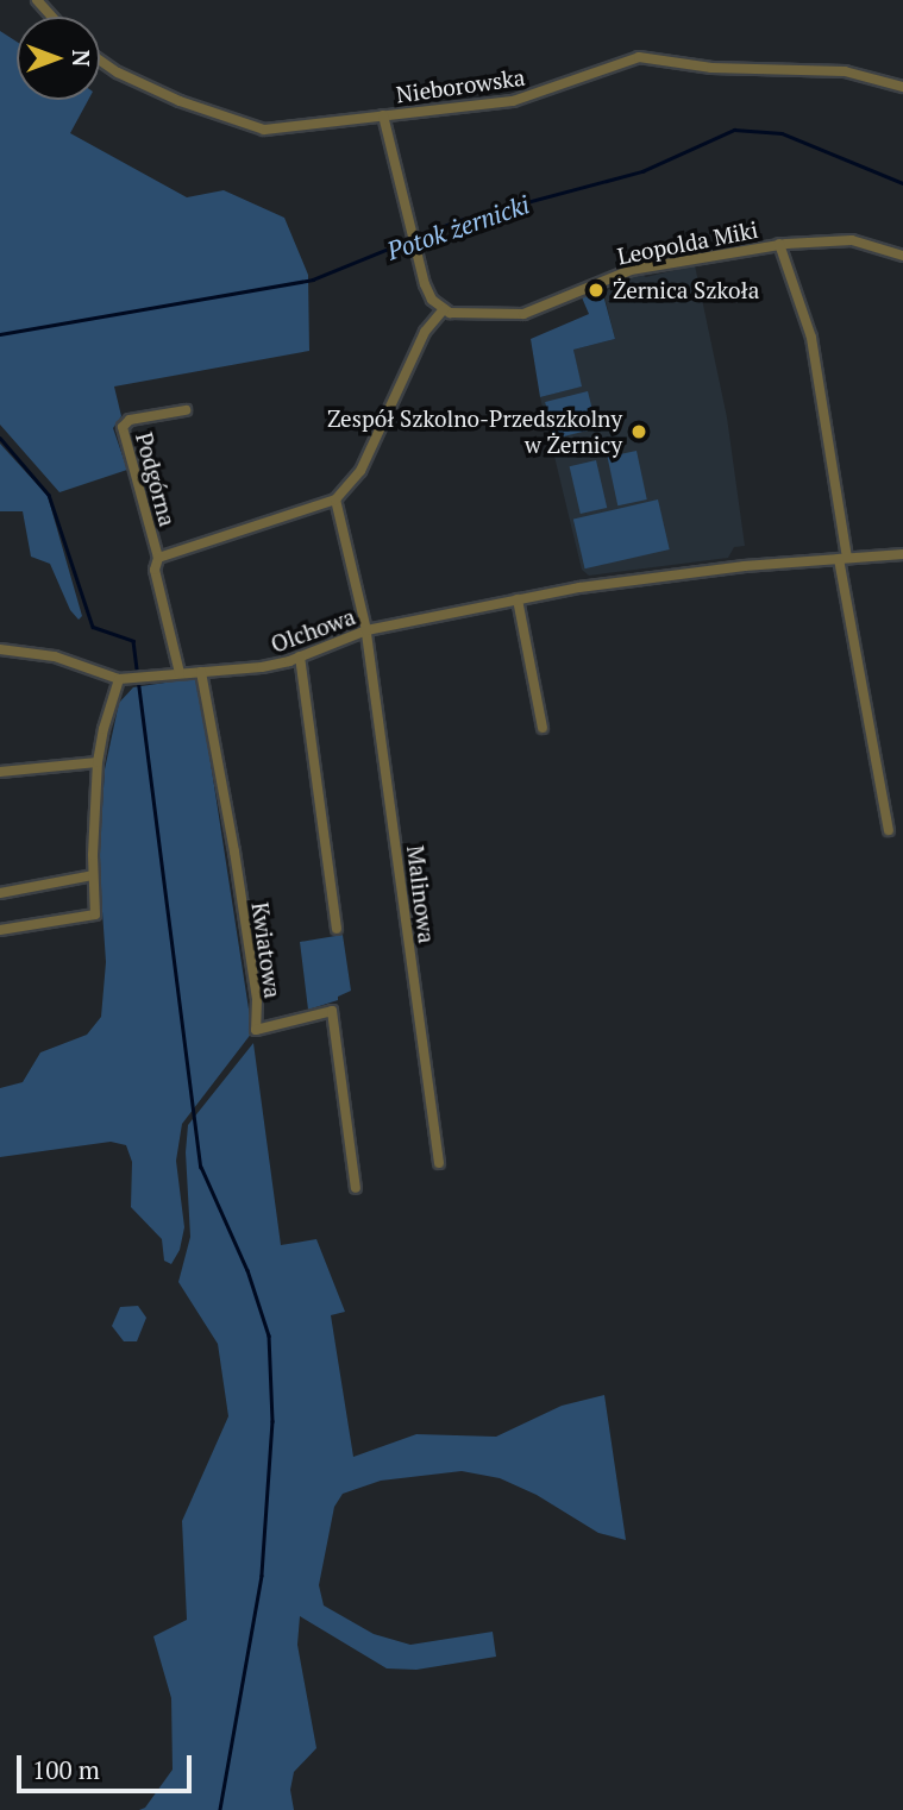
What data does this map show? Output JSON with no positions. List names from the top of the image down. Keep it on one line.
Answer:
{"streets":{"street":["Nieborowska","Leopolda Miki","Podgórna","Olchowa","Malinowa","Kwiatowa"]},"crossings":[["Podgórna","Olchowa"],["Olchowa","Malinowa"],["Olchowa","Kwiatowa"]],"water":["Potok żernicki"],"places":["Żernica Szkoła","Zespół Szkolno-Przedszkolny w Żernicy"],"scale_bar":"100 m","north":"right"}
